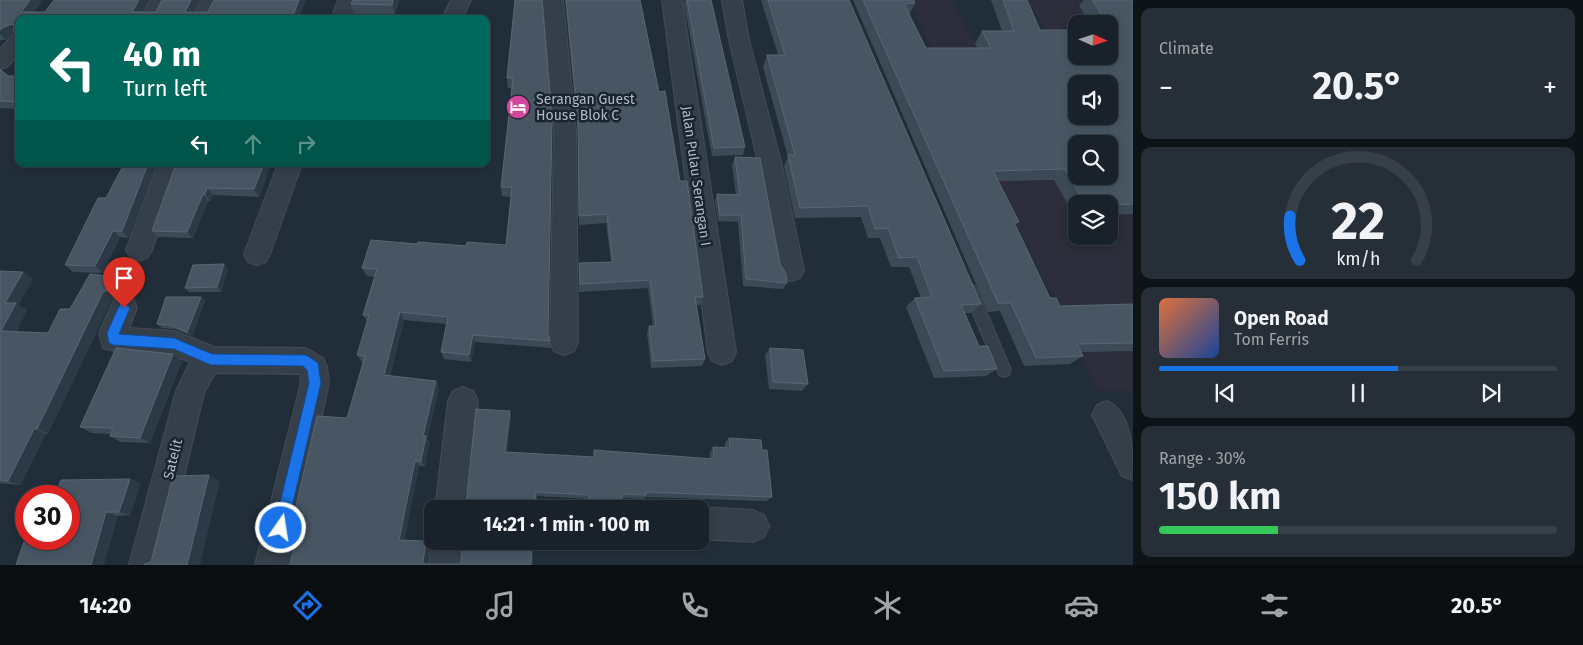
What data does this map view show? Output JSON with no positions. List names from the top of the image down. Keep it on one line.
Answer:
{"streets":{"street":["Jalan Pulau Serangan I","Satelit"]},"places":{"hotel":["Serangan Guest House Blok C"]},"north":"right","page":{"tile":["Climate",["Range · 30%","150 km"]],"turn":["40 m","Turn left"],"heat":["−","20.5°","+"],"song":["Open Road","Tom Ferris"],"limit":"30","trip":"14:21 · 1 min · 100 m","tabs":["14:20","20.5°"],"gauge":["22","km/h"]}}
